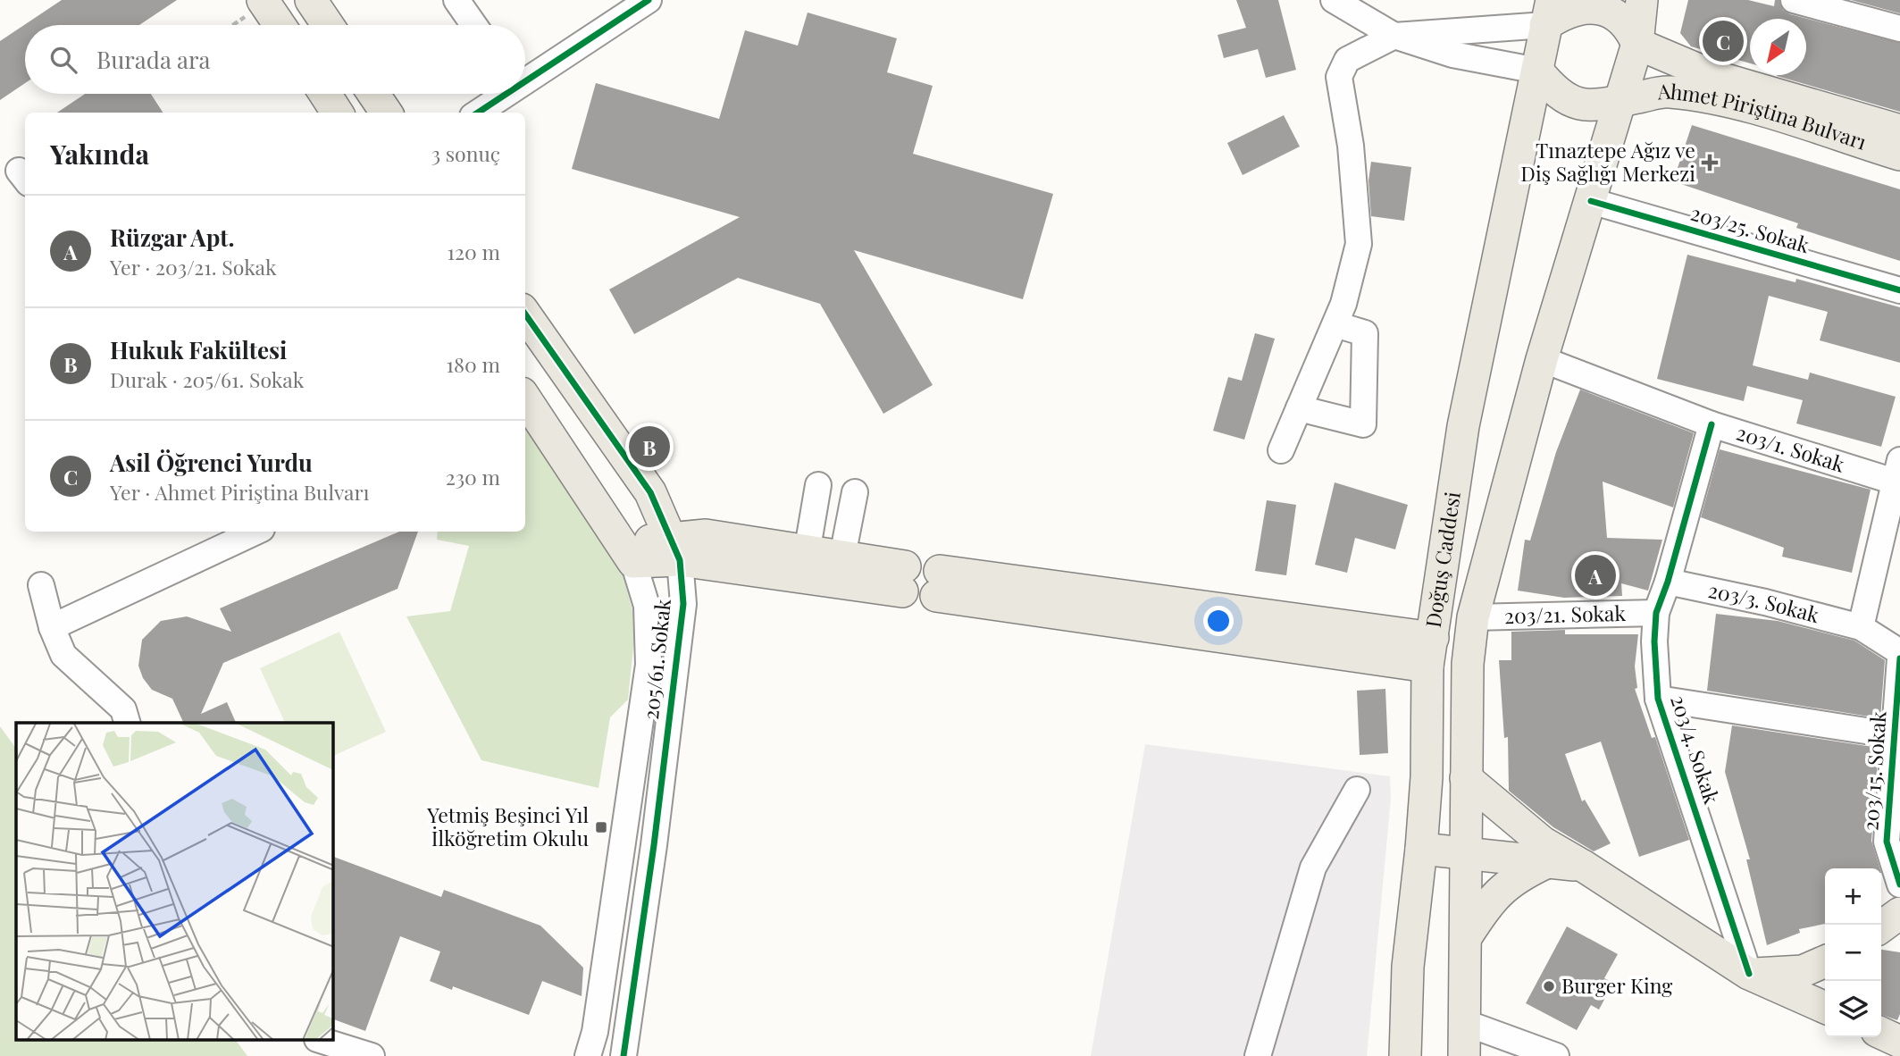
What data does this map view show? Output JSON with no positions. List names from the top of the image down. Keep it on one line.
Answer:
{"streets":{"main road":["Ahmet Piriştina Bulvarı","Doğuş Caddesi","205/61. Sokak"],"street":["203/25. Sokak","203/1. Sokak","203/3. Sokak","203/21. Sokak","203/4. Sokak","203/15. Sokak"]},"crossings":[["Ahmet Piriştina Bulvarı","Doğuş Caddesi"],["203/25. Sokak","Doğuş Caddesi"],["203/1. Sokak","Doğuş Caddesi"],["203/1. Sokak","203/4. Sokak"],["Doğuş Caddesi","203/21. Sokak"],["203/3. Sokak","203/4. Sokak"],["203/21. Sokak","203/4. Sokak"]],"places":{"health":["Tınaztepe Ağız ve Diş Sağlığı Merkezi"],"transit":["Yetmiş Beşinci Yıl İlköğretim Okulu"],"other":["Burger King"]},"north":"bottom left","page":{"pins":["C","B","A"],"search":"Burada ara","heading":["Yakında","3 sonuç"],"list":[{"mark":"A","name":"Rüzgar Apt.","note":"Yer · 203/21. Sokak","value":"120 m"},{"mark":"B","name":"Hukuk Fakültesi","note":"Durak · 205/61. Sokak","value":"180 m"},{"mark":"C","name":"Asil Öğrenci Yurdu","note":"Yer · Ahmet Piriştina Bulvarı","value":"230 m"}],"map_buttons":["+","−"]}}
